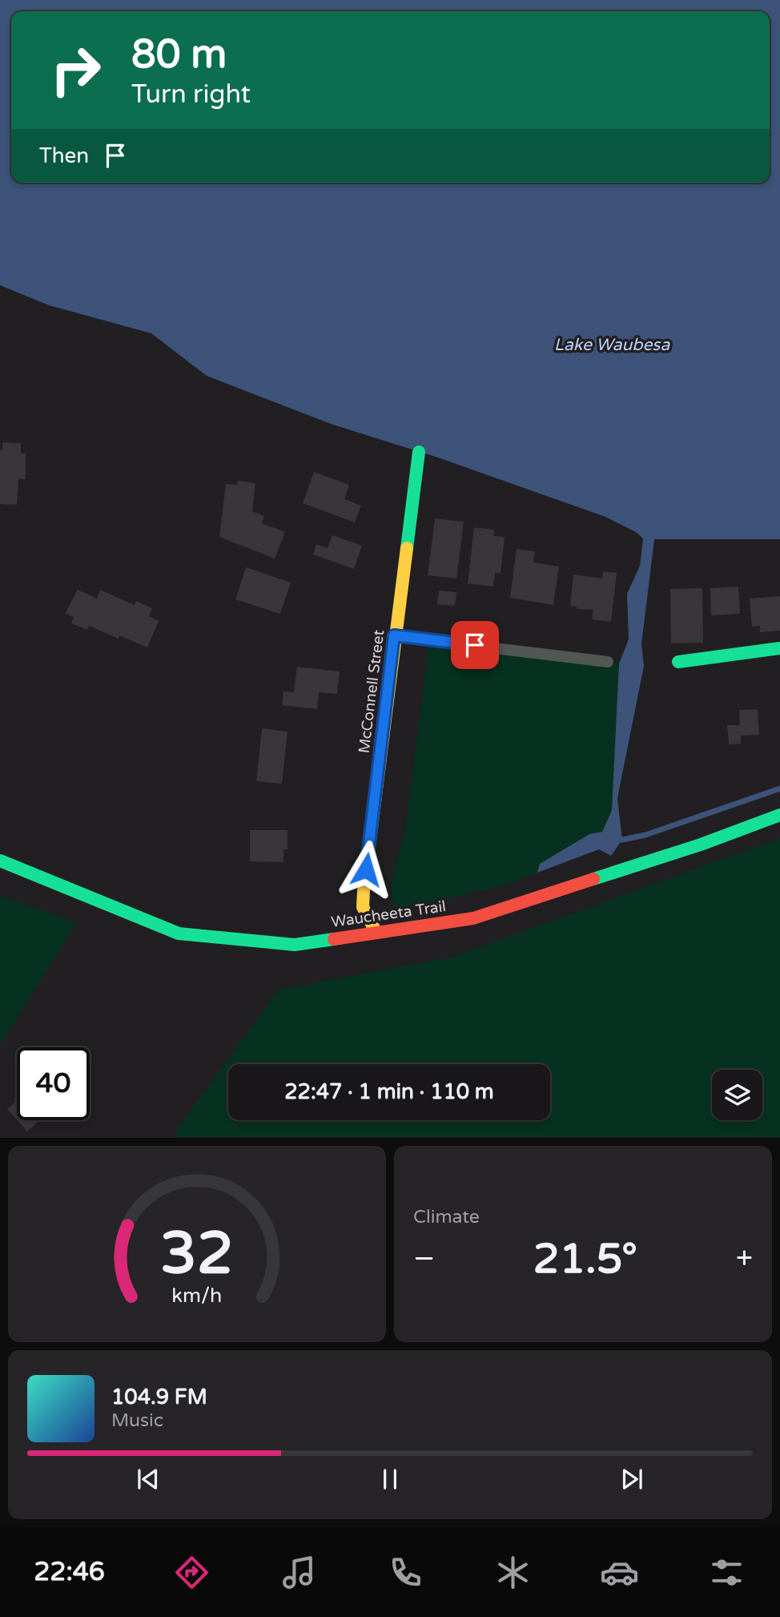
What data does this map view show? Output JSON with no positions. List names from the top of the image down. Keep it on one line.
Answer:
{"streets":{"street":["McConnell Street","Waucheeta Trail"]},"crossings":[["McConnell Street","Waucheeta Trail"]],"water":["Lake Waubesa"],"page":{"turn":["80 m","Turn right"],"then":"Then","limit":"40","trip":"22:47 · 1 min · 110 m","tile":"Climate","heat":["−","21.5°","+"],"song":["104.9 FM","Music"],"tabs":"22:46","gauge":["32","km/h"]}}
